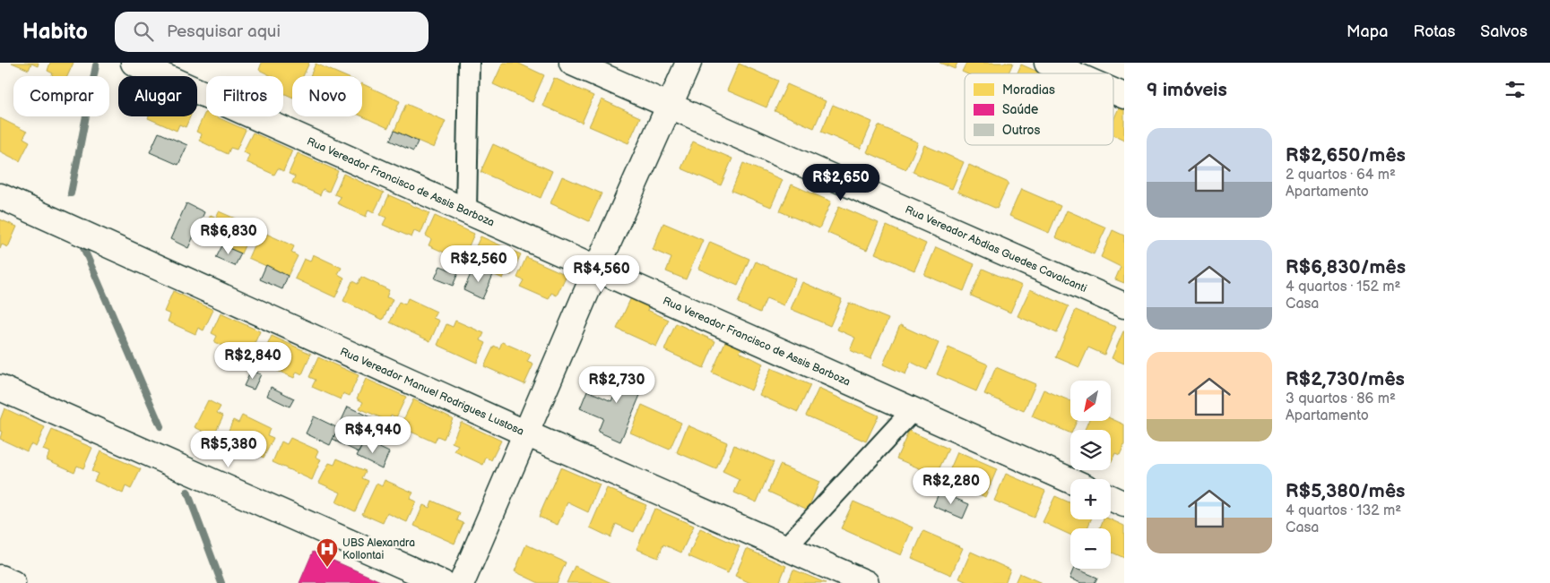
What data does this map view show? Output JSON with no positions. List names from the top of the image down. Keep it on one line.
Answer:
{"streets":{"street":["Rua Vereador Francisco de Assis Barboza","Rua Vereador Abdias Guedes Cavalcanti","Rua Vereador Manuel Rodrigues Lustosa"]},"places":{"hospital":["UBS Alexandra Kollontai"]},"legend":["Moradias","Saúde","Outros"],"north":"bottom left","page":{"header":"Habito","search":"Pesquisar aqui","nav":["Mapa","Rotas","Salvos"],"heading":"9 imóveis","chip":["Comprar","Alugar","Filtros","Novo"],"list":[{"name":"R$2,650/mês","note":"2 quartos · 64 m² · Apartamento"},{"name":"R$6,830/mês","note":"4 quartos · 152 m² · Casa"},{"name":"R$2,730/mês","note":"3 quartos · 86 m² · Apartamento"},{"name":"R$5,380/mês","note":"4 quartos · 132 m² · Casa"}],"price":["R$2,650","R$6,830","R$2,560","R$4,560","R$2,840","R$2,730","R$4,940","R$5,380","R$2,280"],"map_buttons":["+","−"]}}
